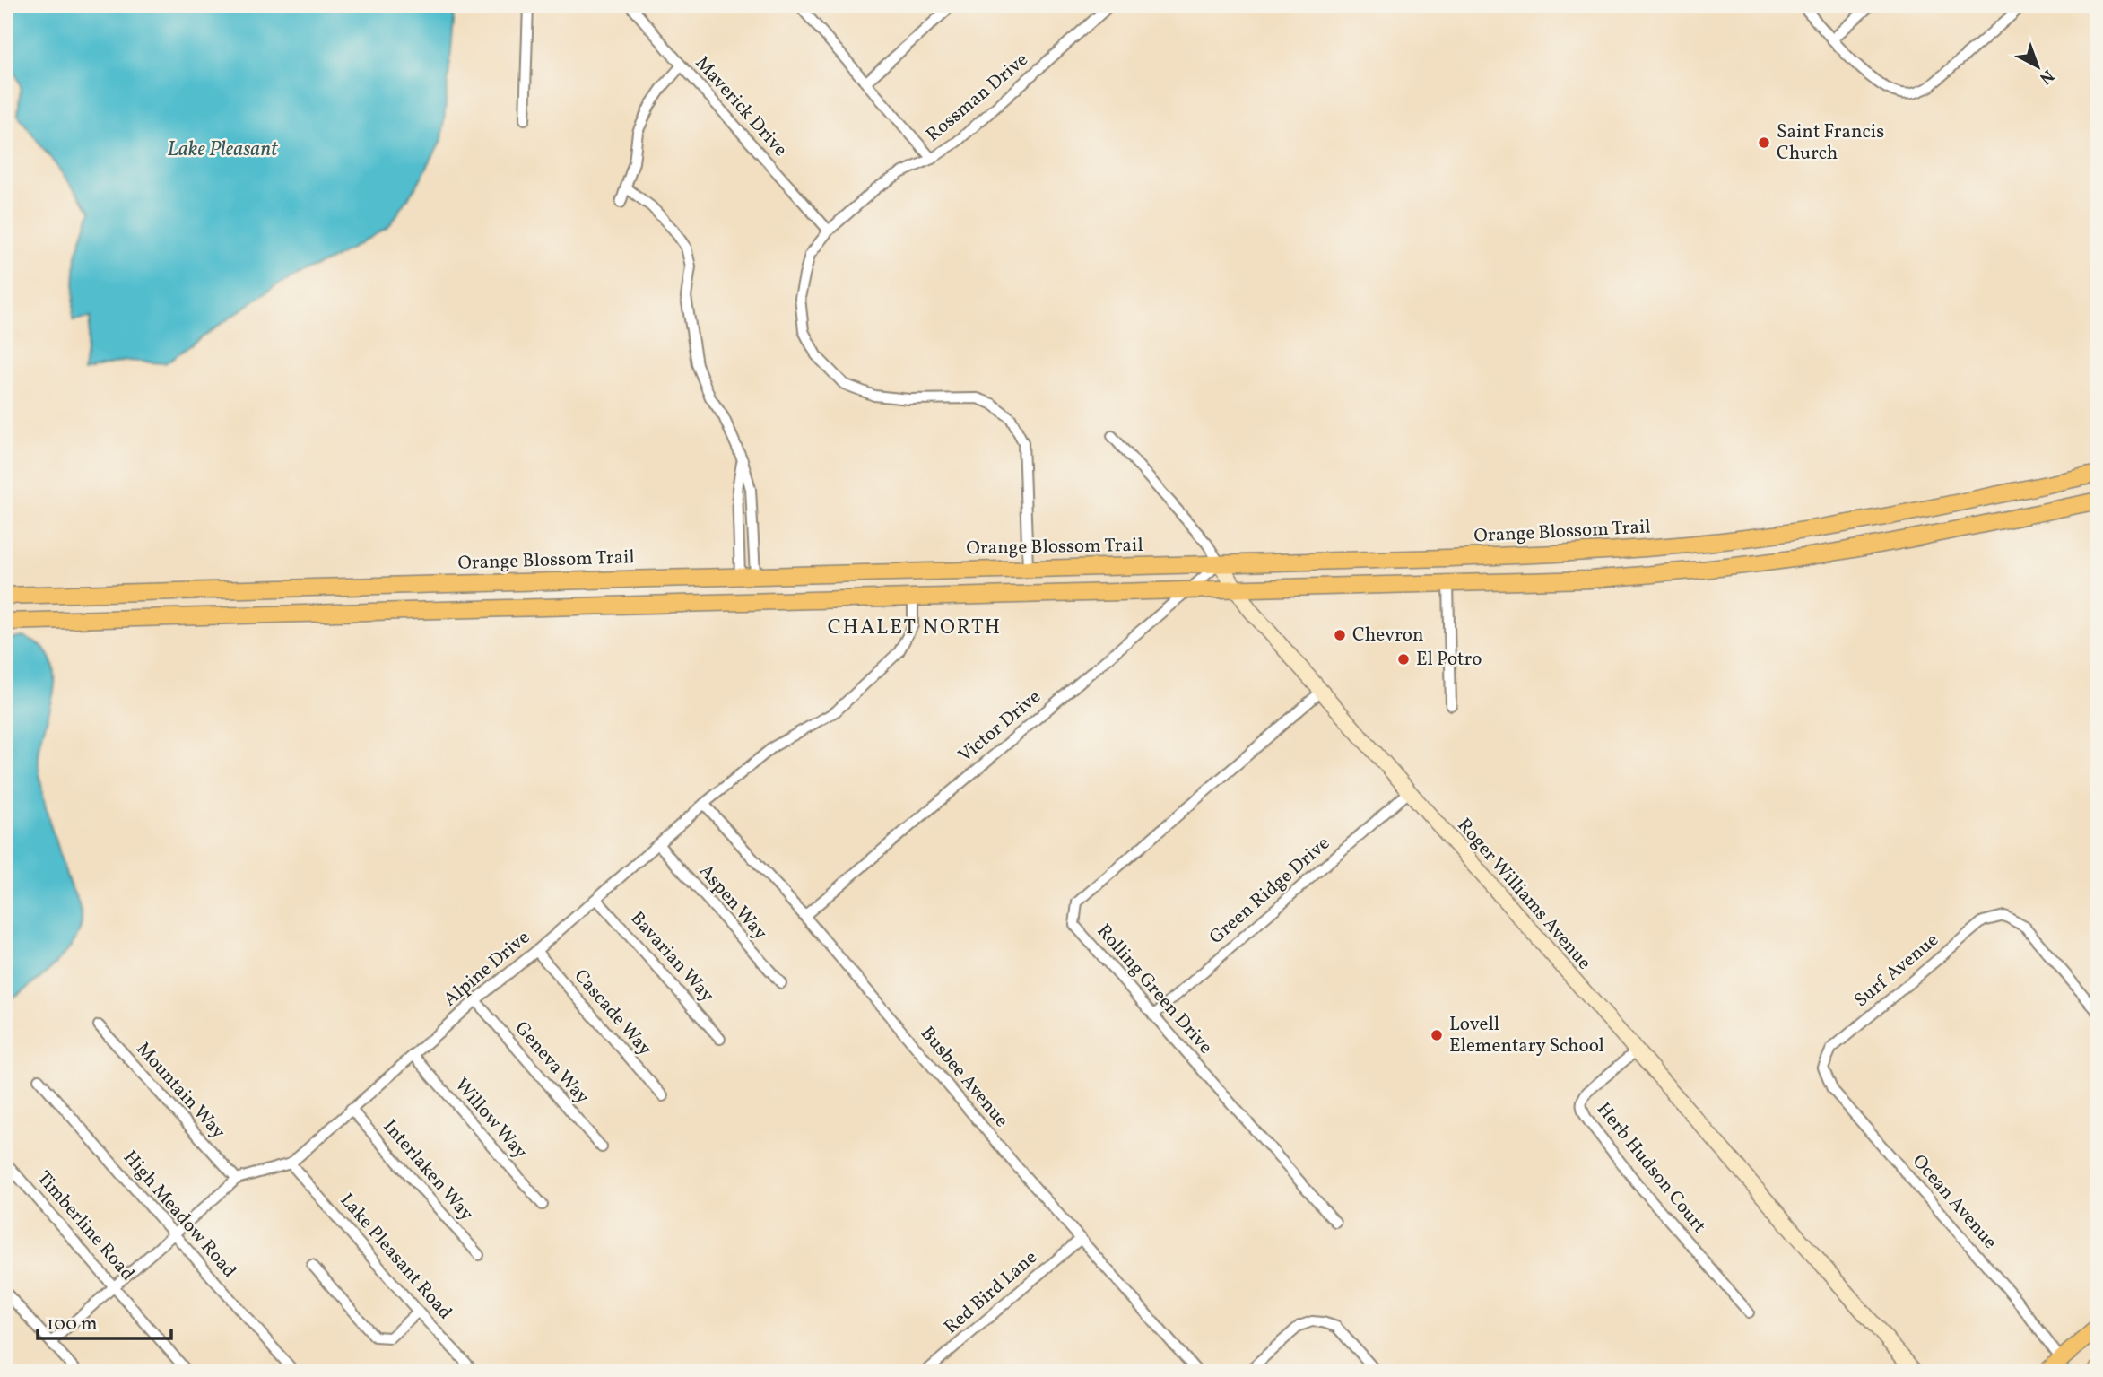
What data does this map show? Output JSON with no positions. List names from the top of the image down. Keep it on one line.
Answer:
{"streets":{"main road":["Orange Blossom Trail"],"street":["Rossman Drive","Maverick Drive","Victor Drive","Green Ridge Drive","Roger Williams Avenue","Aspen Way","Bavarian Way","Alpine Drive","Surf Avenue","Rolling Green Drive","Cascade Way","Geneva Way","Busbee Avenue","Mountain Way","Willow Way","Herb Hudson Court","Interlaken Way","Ocean Avenue","High Meadow Road","Timberline Road","Lake Pleasant Road","Red Bird Lane"]},"crossings":[["Rossman Drive","Maverick Drive"],["Rossman Drive","Orange Blossom Trail"],["Orange Blossom Trail","Victor Drive"],["Orange Blossom Trail","Roger Williams Avenue"],["Victor Drive","Roger Williams Avenue"],["Victor Drive","Busbee Avenue"],["Green Ridge Drive","Roger Williams Avenue"],["Green Ridge Drive","Rolling Green Drive"],["Roger Williams Avenue","Rolling Green Drive"],["Roger Williams Avenue","Herb Hudson Court"],["Aspen Way","Alpine Drive"],["Bavarian Way","Alpine Drive"],["Alpine Drive","Cascade Way"],["Alpine Drive","Geneva Way"],["Alpine Drive","Busbee Avenue"],["Alpine Drive","Mountain Way"],["Alpine Drive","Willow Way"],["Alpine Drive","Interlaken Way"],["Alpine Drive","High Meadow Road"],["Alpine Drive","Timberline Road"],["Alpine Drive","Lake Pleasant Road"],["Surf Avenue","Ocean Avenue"],["Busbee Avenue","Red Bird Lane"]],"districts":["CHALET NORTH"],"water":["Lake Pleasant"],"places":["Saint Francis Church","Chevron","El Potro","Lovell Elementary School"],"scale_bar":"100 m","north":"bottom right"}
